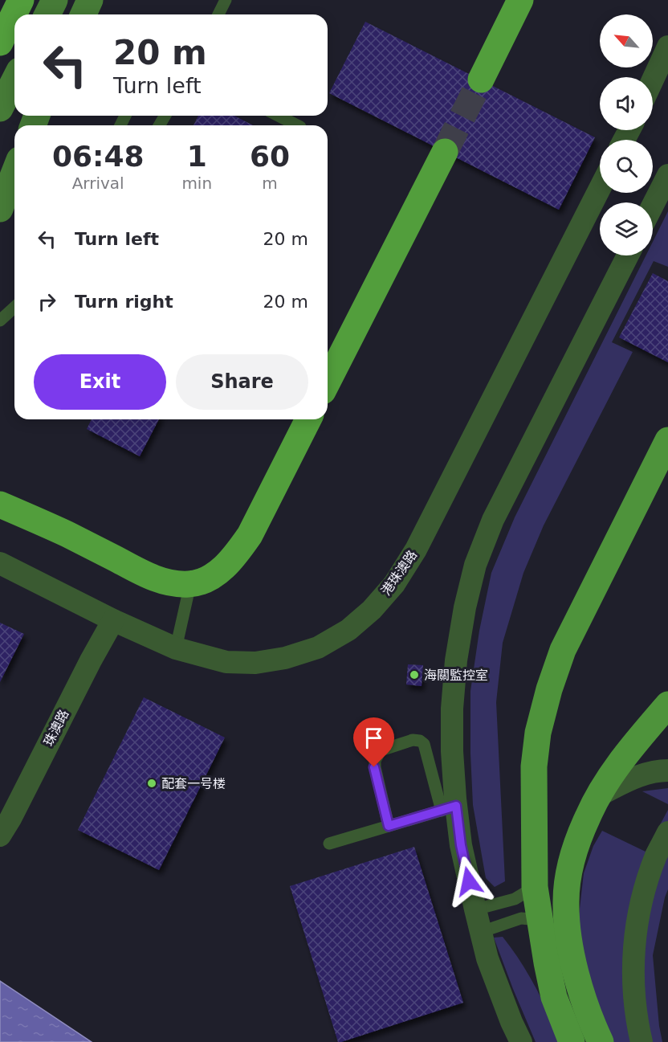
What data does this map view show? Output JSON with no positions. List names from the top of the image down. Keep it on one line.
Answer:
{"streets":{"street":["港珠澳路","珠澳路"]},"crossings":[["港珠澳路","珠澳路"]],"places":["海關監控室","配套一号楼"],"north":"top left","page":{"turn":["20 m","Turn left"],"eta":["06:48","Arrival","1","min","60","m"],"list":[{"name":"Turn left","value":"20 m"},{"name":"Turn right","value":"20 m"}],"buttons":["Exit","Share"]}}
